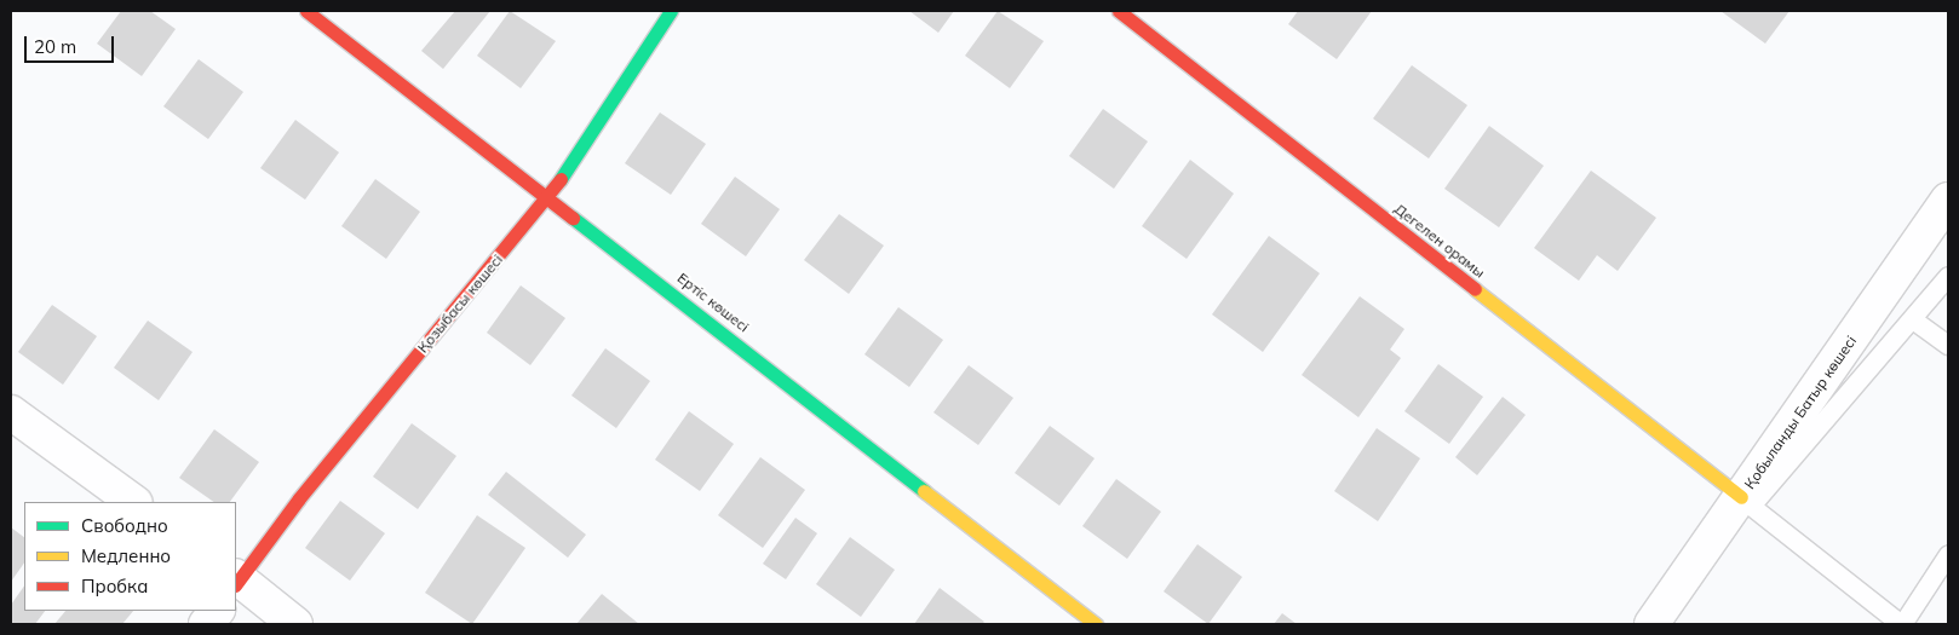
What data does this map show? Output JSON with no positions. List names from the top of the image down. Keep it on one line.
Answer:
{"streets":{"street":["Дегелен орамы","Ертіс көшесі","Қозыбасы көшесі","Қобыланды Батыр көшесі"]},"crossings":[["Дегелен орамы","Қобыланды Батыр көшесі"],["Ертіс көшесі","Қозыбасы көшесі"]],"legend":["Свободно","Медленно","Пробка"],"scale_bar":"20 m"}
